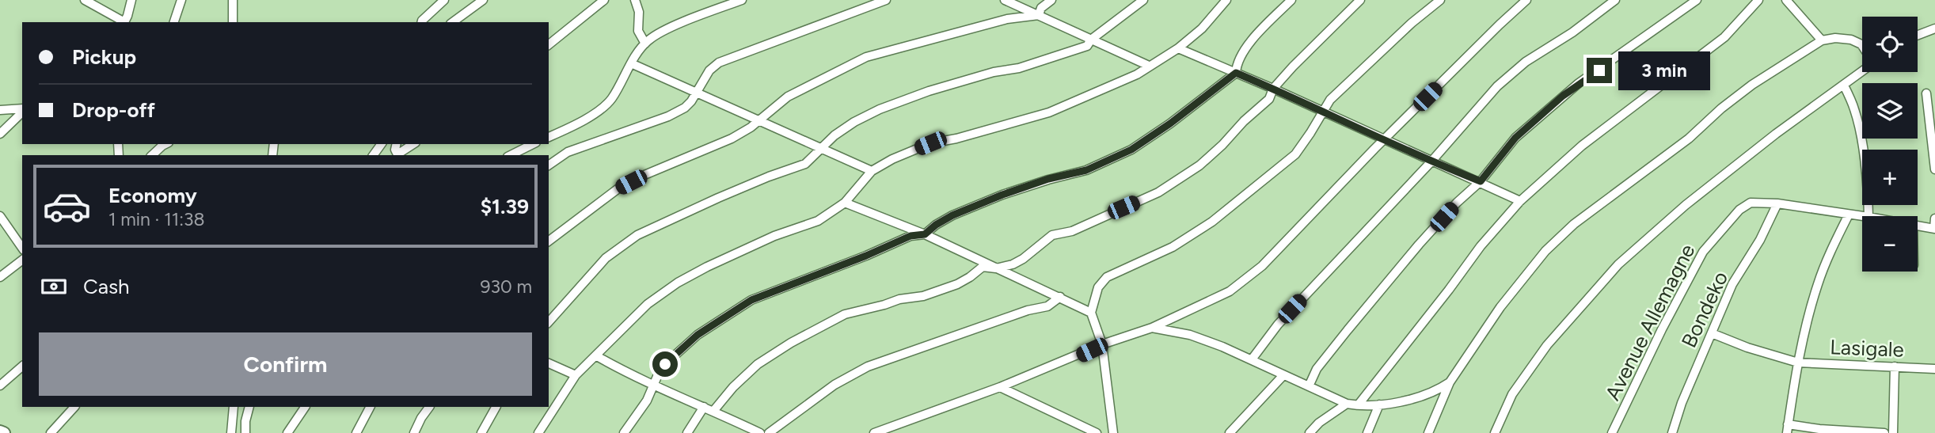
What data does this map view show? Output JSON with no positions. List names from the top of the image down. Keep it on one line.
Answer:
{"streets":{"street":["Bondeko","Avenue Allemagne","Lasigale"]},"crossings":[["Bondeko","Avenue Allemagne"],["Bondeko","Lasigale"]],"page":{"map_buttons":["+","−"],"banner":["Pickup","Drop-off"],"bubble":"3 min","list":[{"name":"Economy","note":"1 min · 11:38","value":"$1.39"}],"pay":["Cash","930 m"],"buttons":"Confirm"}}
